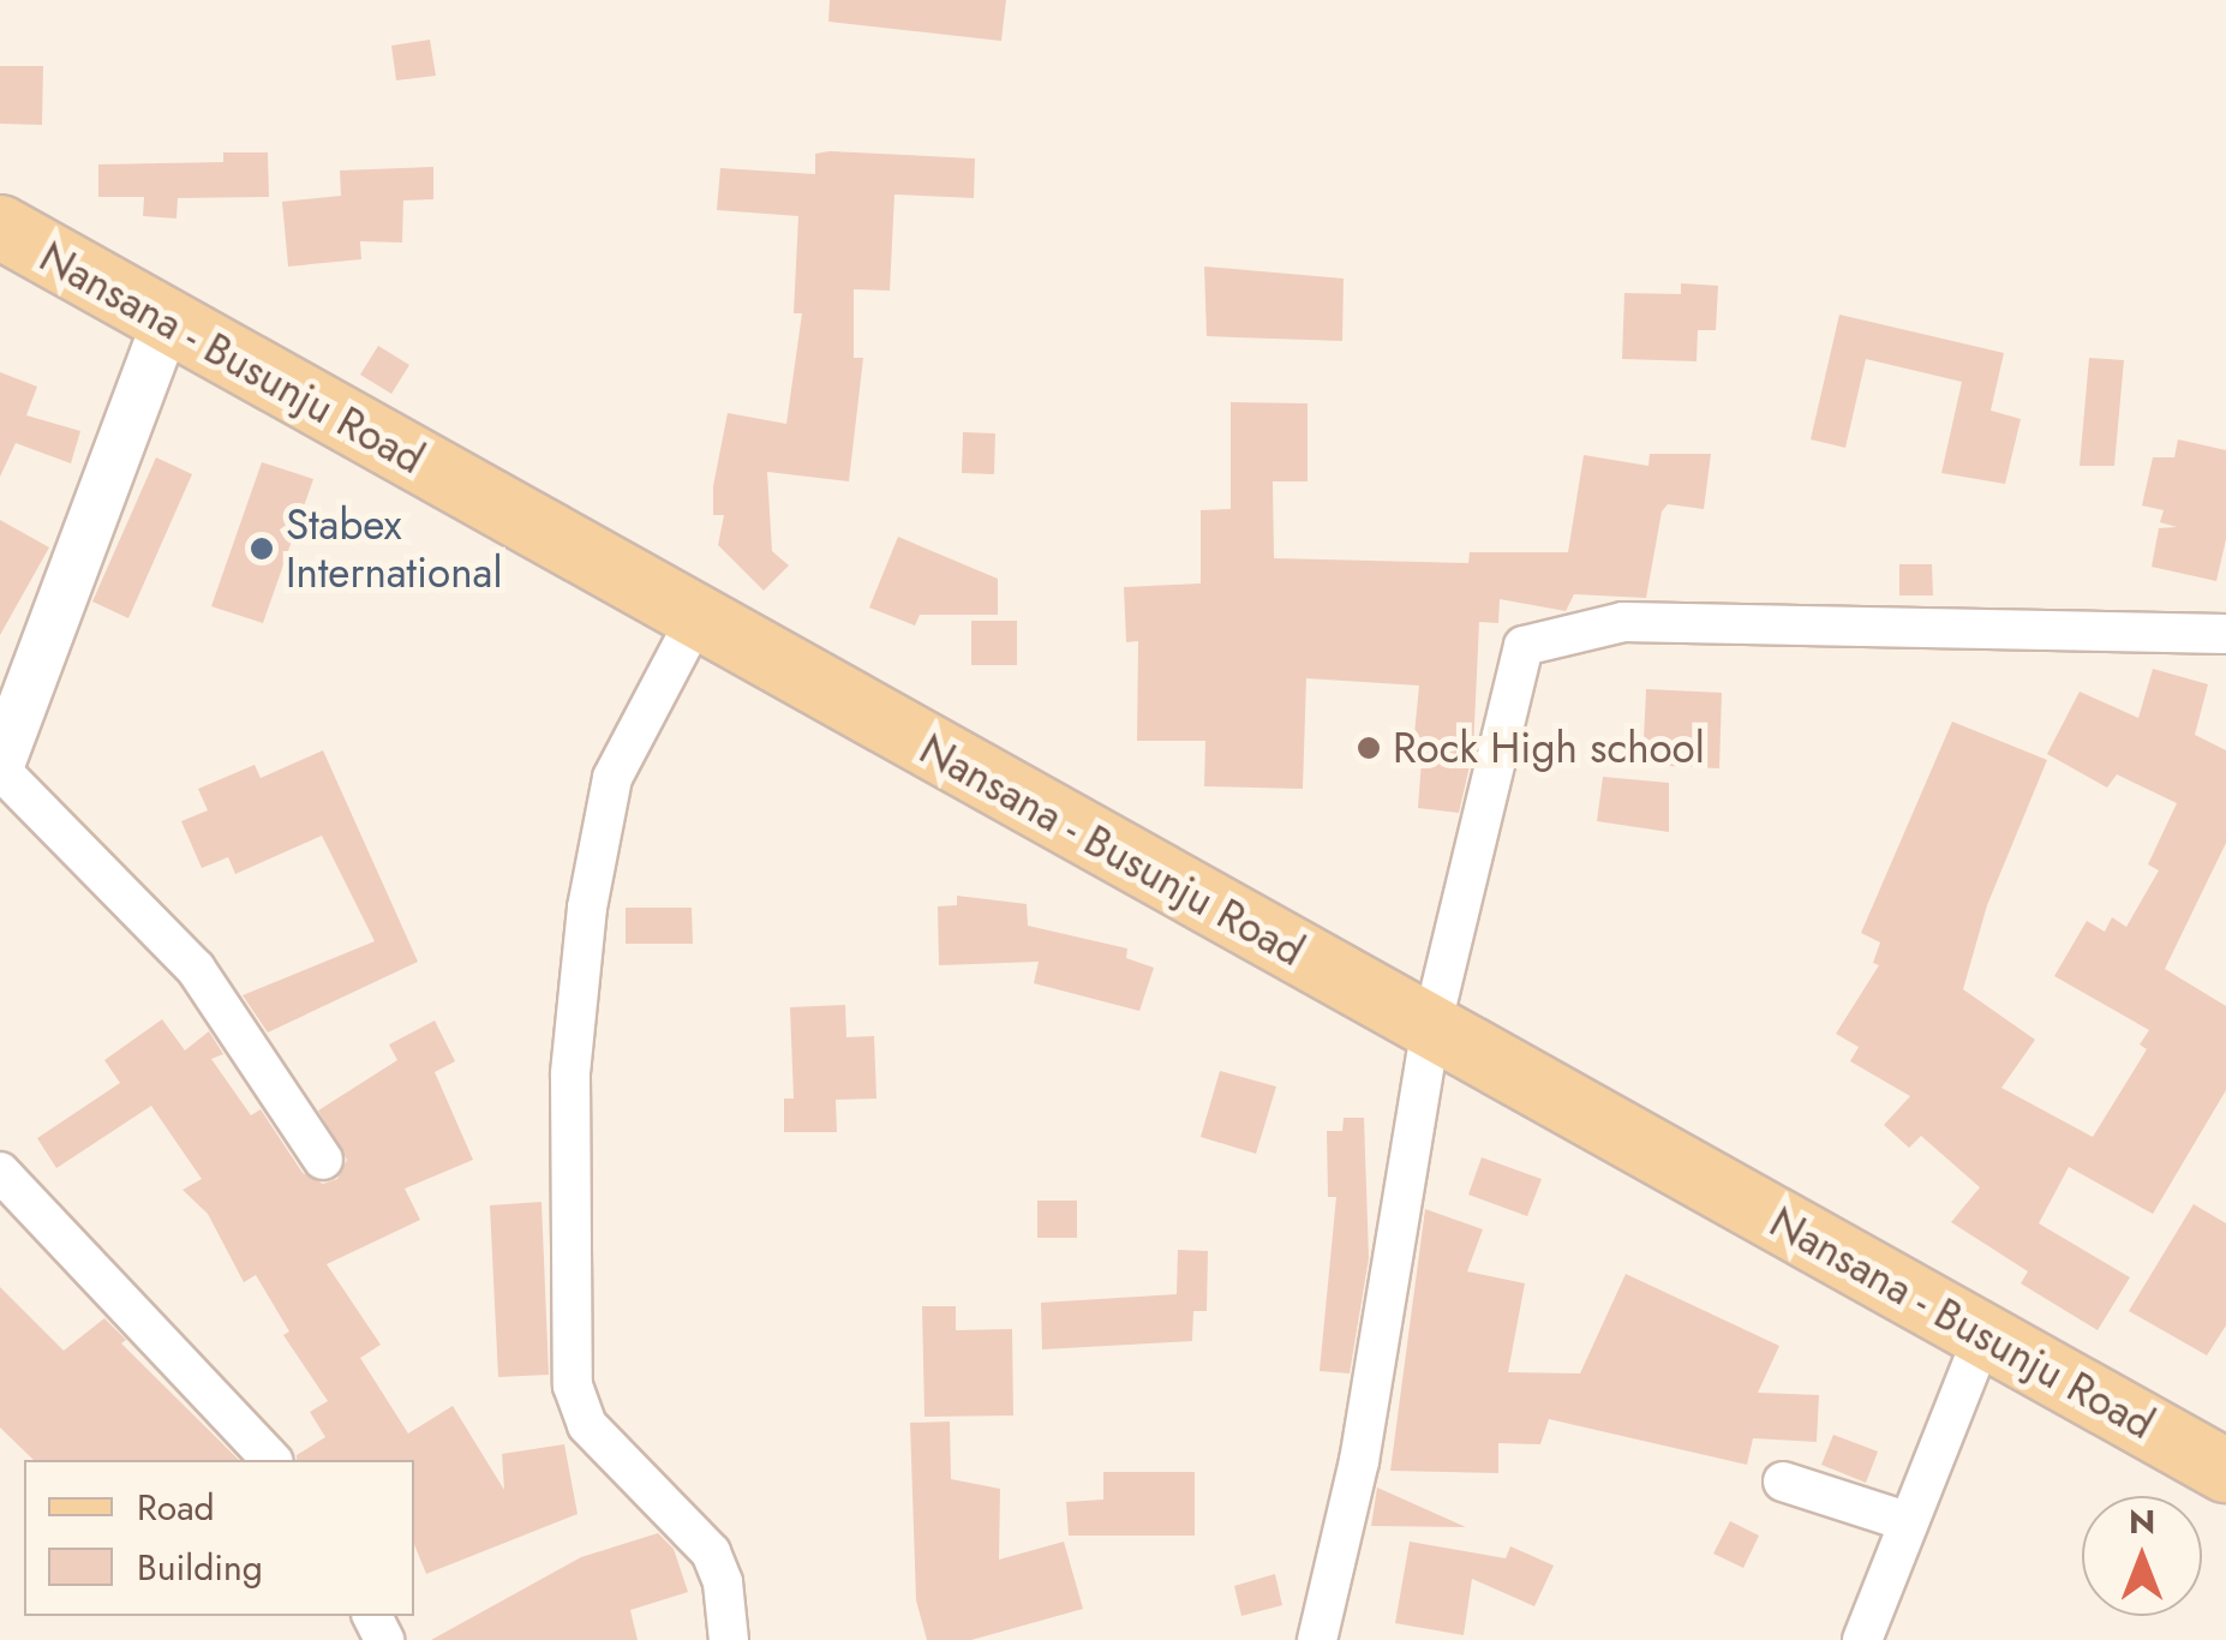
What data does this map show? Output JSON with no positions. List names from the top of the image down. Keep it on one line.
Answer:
{"streets":{"main road":["Nansana - Busunju Road"]},"places":["Stabex International","Rock High school"],"legend":["Road","Building"],"north":"top"}
